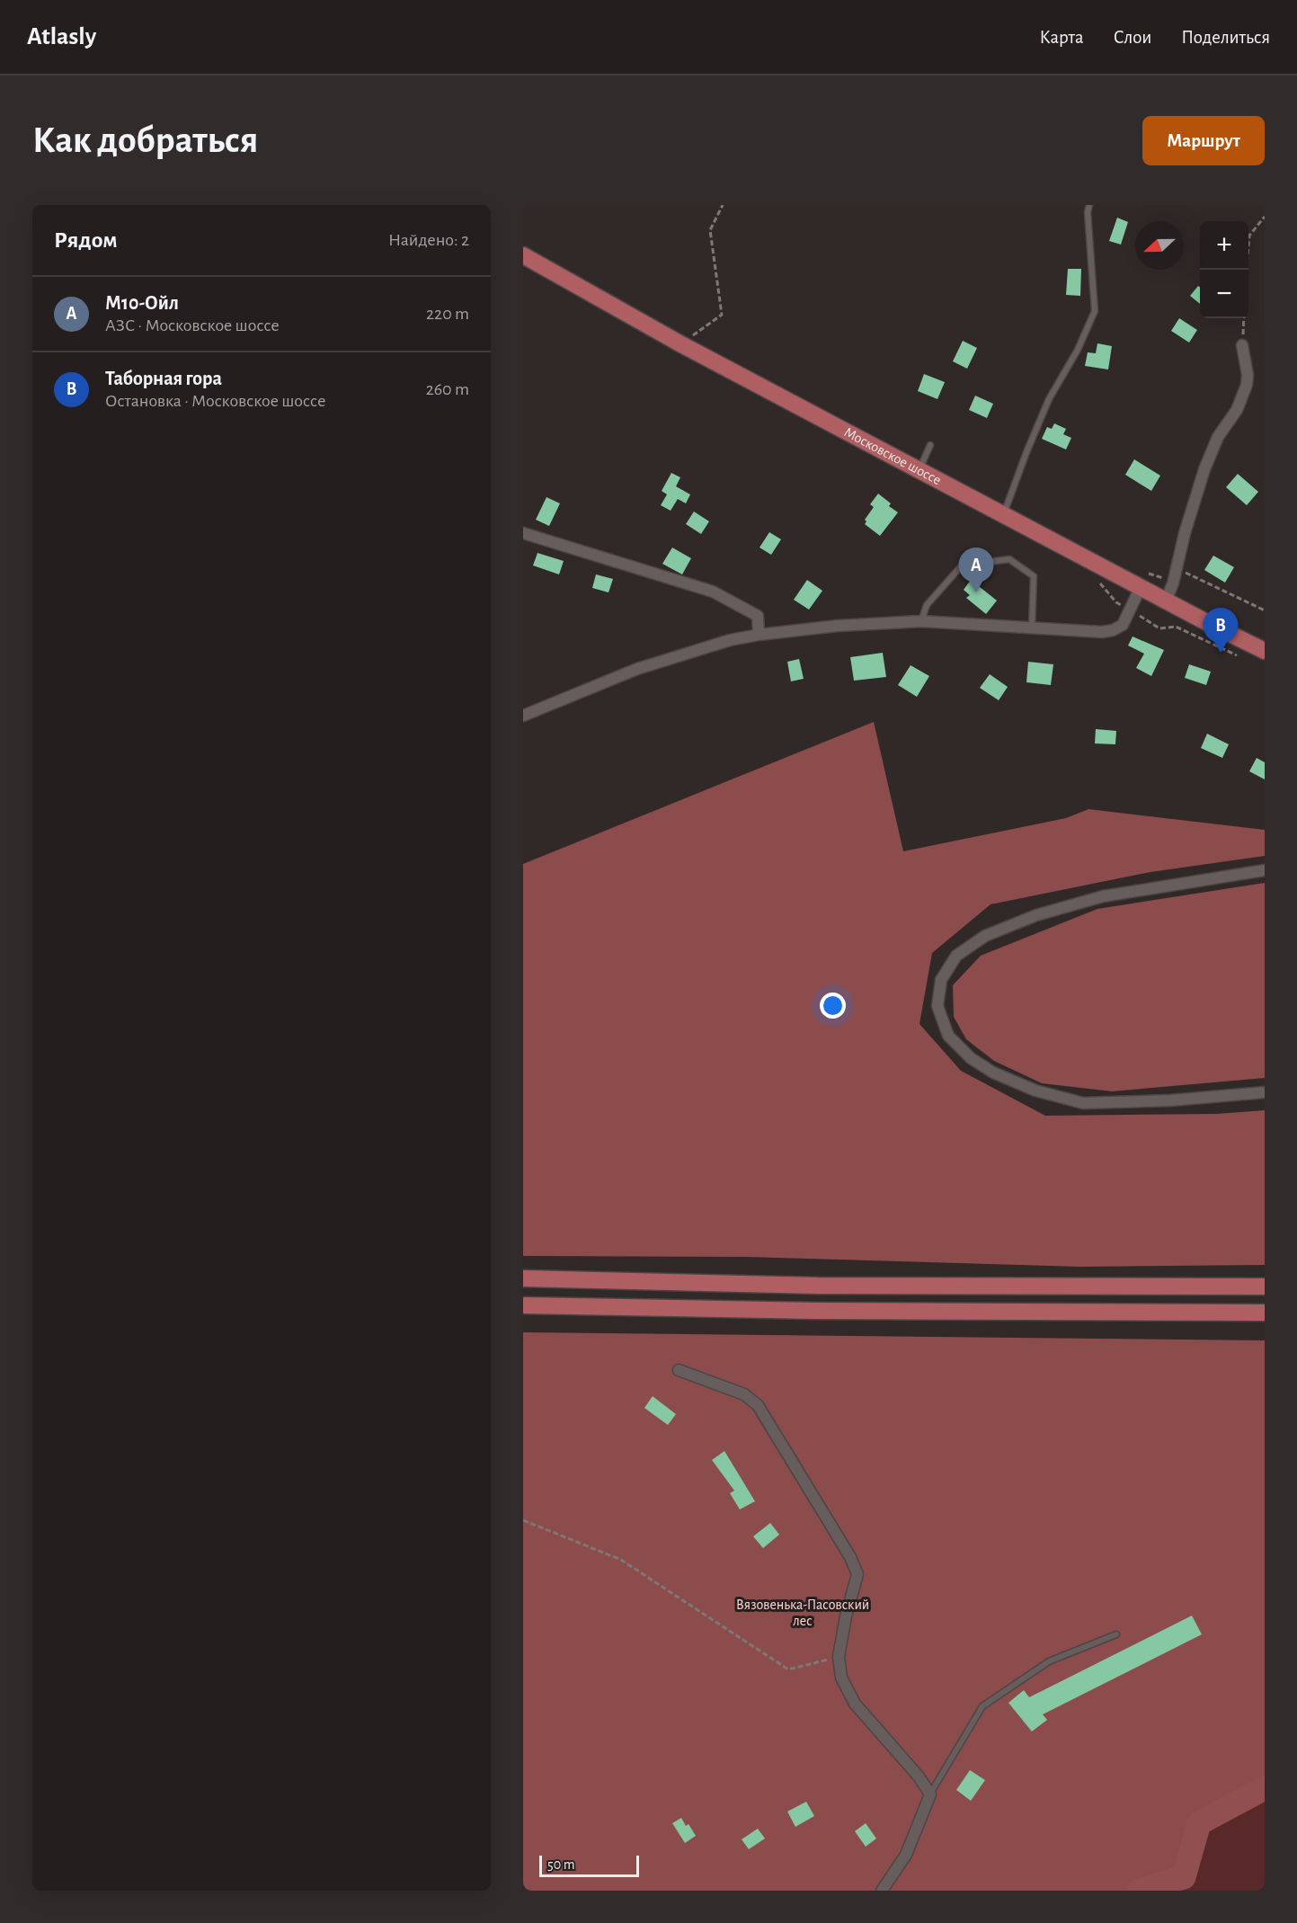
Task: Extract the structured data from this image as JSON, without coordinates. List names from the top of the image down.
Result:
{
  "streets": {
    "main road": ["Московское шоссе"]
  },
  "parks": ["Вязовенька-Пасовский лес"],
  "scale_bar": "50 m",
  "north": "left",
  "page": {
    "header": "Atlasly",
    "nav": ["Карта", "Слои", "Поделиться"],
    "buttons": "Маршрут",
    "title": "Как добраться",
    "heading": ["Рядом", "Найдено: 2"],
    "map_buttons": ["+", "−"],
    "list": [
      {
        "mark": "A",
        "name": "М10-Ойл",
        "note": "АЗС · Московское шоссе",
        "value": "220 m"
      },
      {
        "mark": "B",
        "name": "Таборная гора",
        "note": "Остановка · Московское шоссе",
        "value": "260 m"
      }
    ],
    "pins": ["A", "B"],
    "scale": "50 m"
  }
}
